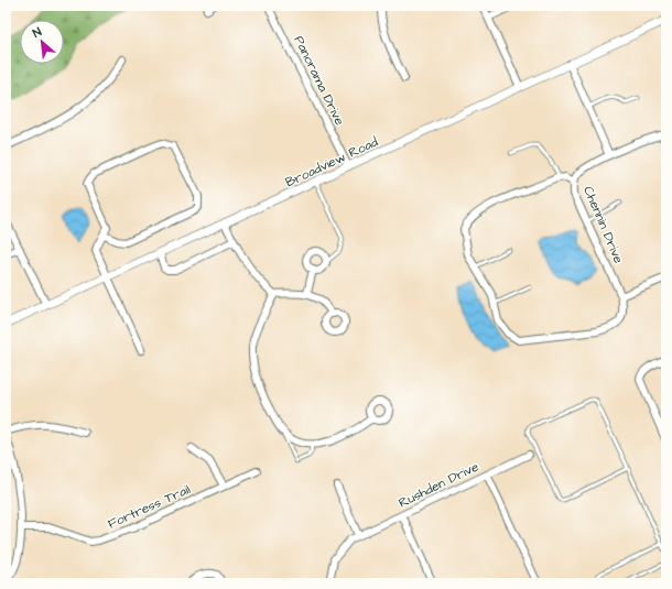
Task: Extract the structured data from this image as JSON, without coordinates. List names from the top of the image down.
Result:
{
  "streets": {
    "street": [
      "Panorama Drive",
      "Broadview Road",
      "Chennin Drive",
      "Rushden Drive",
      "Fortress Trail"
    ]
  },
  "crossings": [
    ["Panorama Drive", "Broadview Road"]
  ],
  "north": "top left"
}
